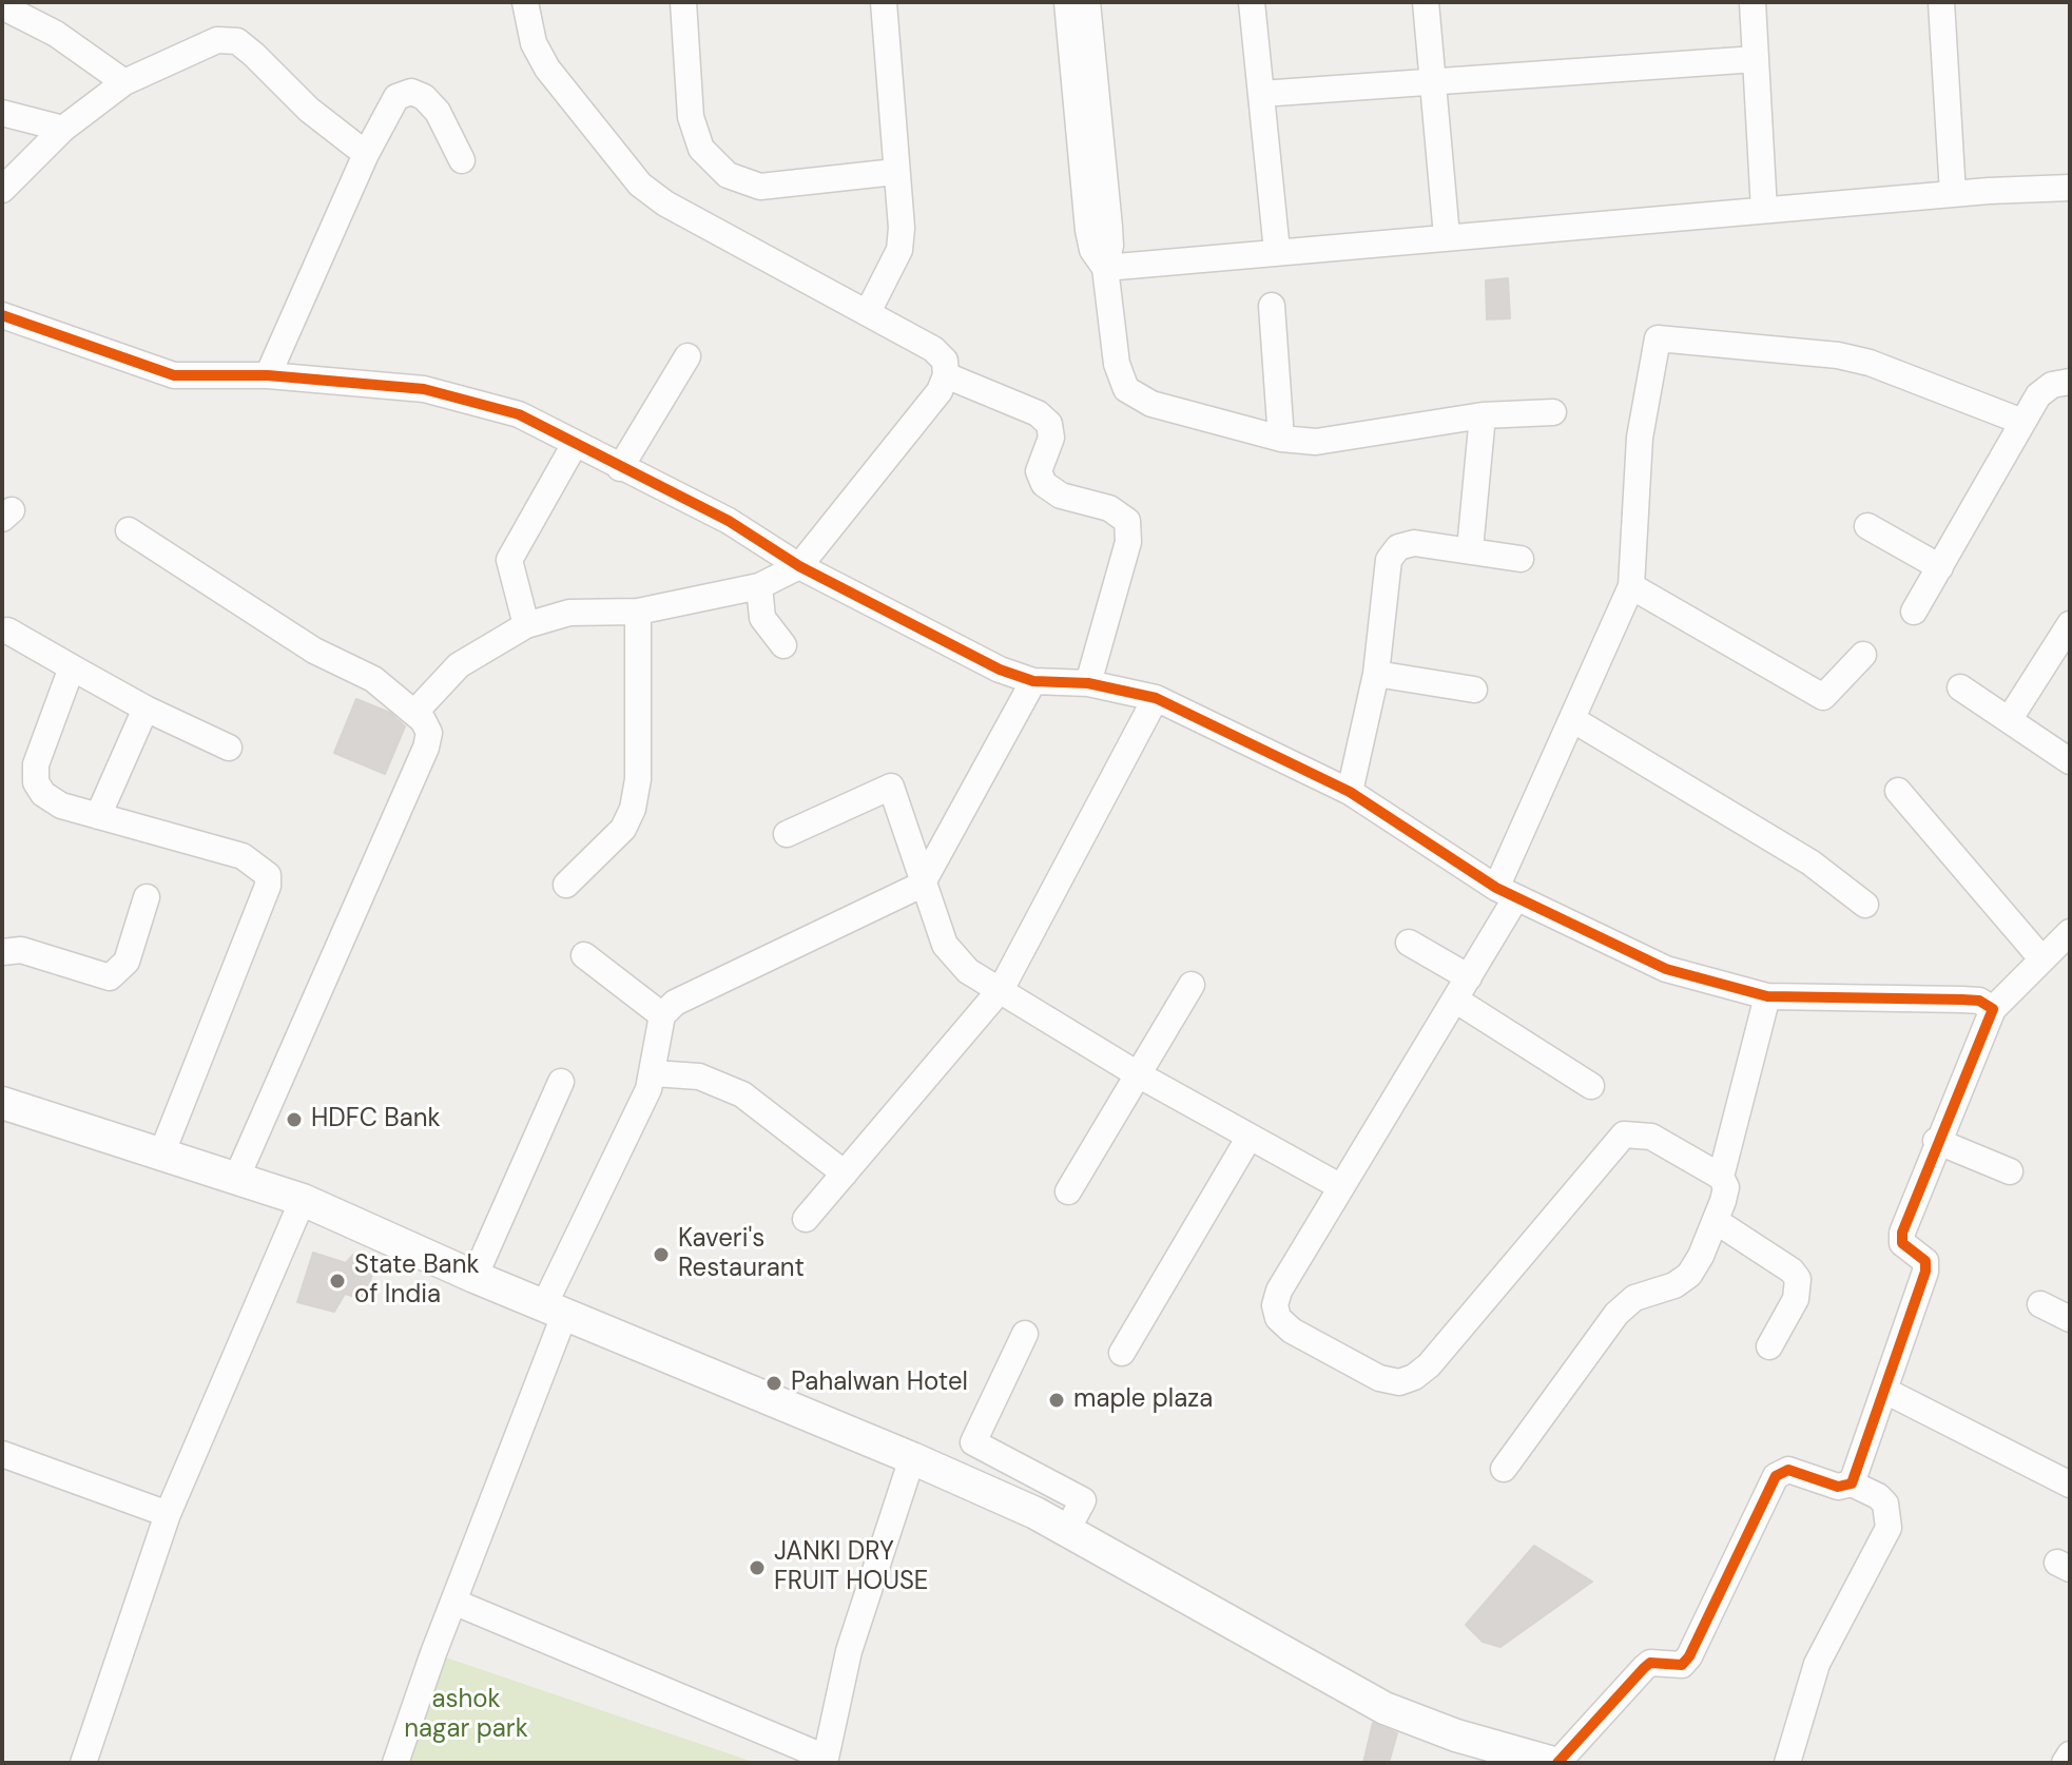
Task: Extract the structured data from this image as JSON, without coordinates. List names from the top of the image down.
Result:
{
  "parks": ["ashok nagar park"],
  "places": [
    "HDFC Bank",
    "Kaveri's Restaurant",
    "State Bank of India",
    "Pahalwan Hotel",
    "maple plaza",
    "JANKI DRY FRUIT HOUSE"
  ]
}
